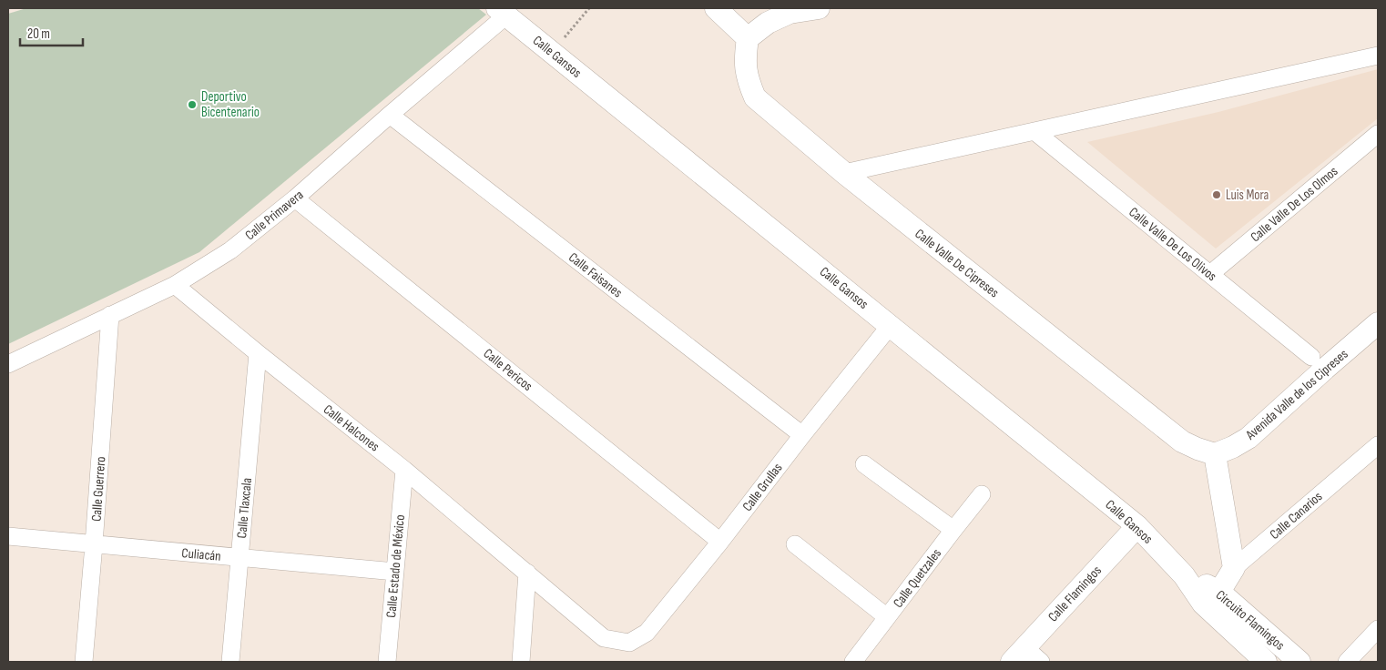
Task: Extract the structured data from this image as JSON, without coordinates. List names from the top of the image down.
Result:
{
  "streets": {
    "street": [
      "Calle Gansos",
      "Calle Valle De Los Olmos",
      "Calle Primavera",
      "Calle Valle De Los Olivos",
      "Calle Valle De Cipreses",
      "Calle Faisanes",
      "Calle Pericos",
      "Avenida Valle de los Cipreses",
      "Calle Halcones",
      "Calle Grullas",
      "Calle Guerrero",
      "Calle Tlaxcala",
      "Calle Canarios",
      "Culiacán",
      "Calle Estado de México",
      "Calle Quetzales",
      "Calle Flamingos",
      "Circuito Flamingos"
    ]
  },
  "crossings": [
    ["Calle Gansos", "Calle Primavera"],
    ["Calle Gansos", "Calle Grullas"],
    ["Calle Gansos", "Calle Flamingos"],
    ["Calle Gansos", "Circuito Flamingos"],
    ["Calle Valle De Los Olmos", "Calle Valle De Los Olivos"],
    ["Calle Primavera", "Calle Faisanes"],
    ["Calle Primavera", "Calle Pericos"],
    ["Calle Primavera", "Calle Halcones"],
    ["Calle Primavera", "Calle Guerrero"],
    ["Calle Valle De Cipreses", "Avenida Valle de los Cipreses"],
    ["Calle Faisanes", "Calle Grullas"],
    ["Calle Pericos", "Calle Grullas"],
    ["Calle Halcones", "Calle Grullas"],
    ["Calle Halcones", "Calle Tlaxcala"],
    ["Calle Halcones", "Calle Estado de México"],
    ["Calle Guerrero", "Culiacán"],
    ["Calle Tlaxcala", "Culiacán"],
    ["Calle Canarios", "Circuito Flamingos"],
    ["Culiacán", "Calle Estado de México"]
  ],
  "places": ["Deportivo Bicentenario", "Luis Mora"],
  "scale_bar": "20 m"
}
